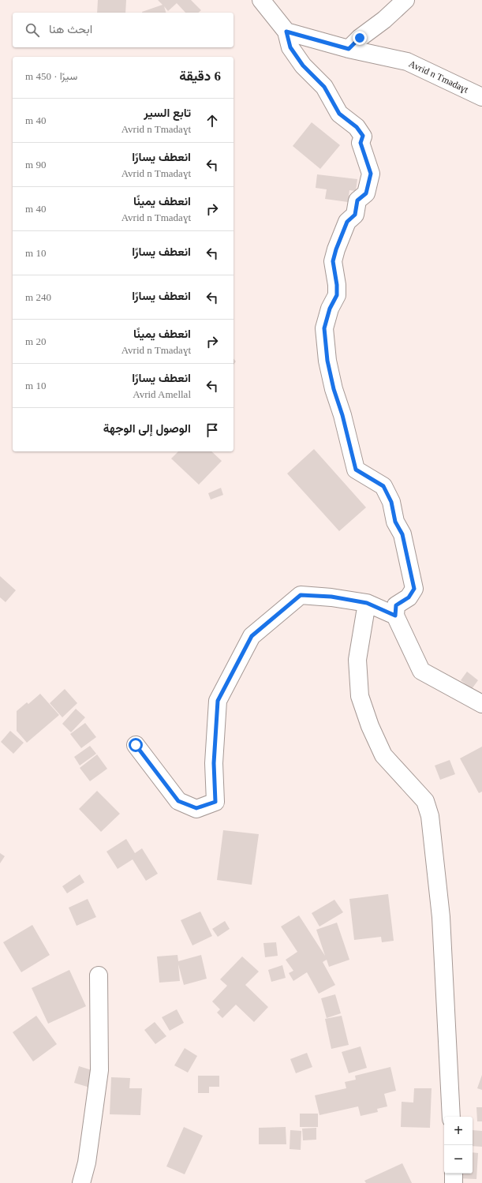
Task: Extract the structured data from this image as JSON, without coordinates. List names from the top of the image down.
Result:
{
  "streets": {
    "street": ["Avrid n Tmadaɣt"]
  },
  "page": {
    "search": "ابحث هنا",
    "heading": ["6 دقيقة", "سيرًا · 450 m"],
    "list": [
      ["تابع السير", "Avrid n Tmadaɣt", "40 m"],
      ["انعطف يسارًا", "Avrid n Tmadaɣt", "90 m"],
      ["انعطف يمينًا", "Avrid n Tmadaɣt", "40 m"],
      ["انعطف يسارًا", "10 m"],
      ["انعطف يسارًا", "240 m"],
      ["انعطف يمينًا", "Avrid n Tmadaɣt", "20 m"],
      ["انعطف يسارًا", "Avrid Amellal", "10 m"],
      "الوصول إلى الوجهة"
    ],
    "map_buttons": ["+", "−"]
  }
}
